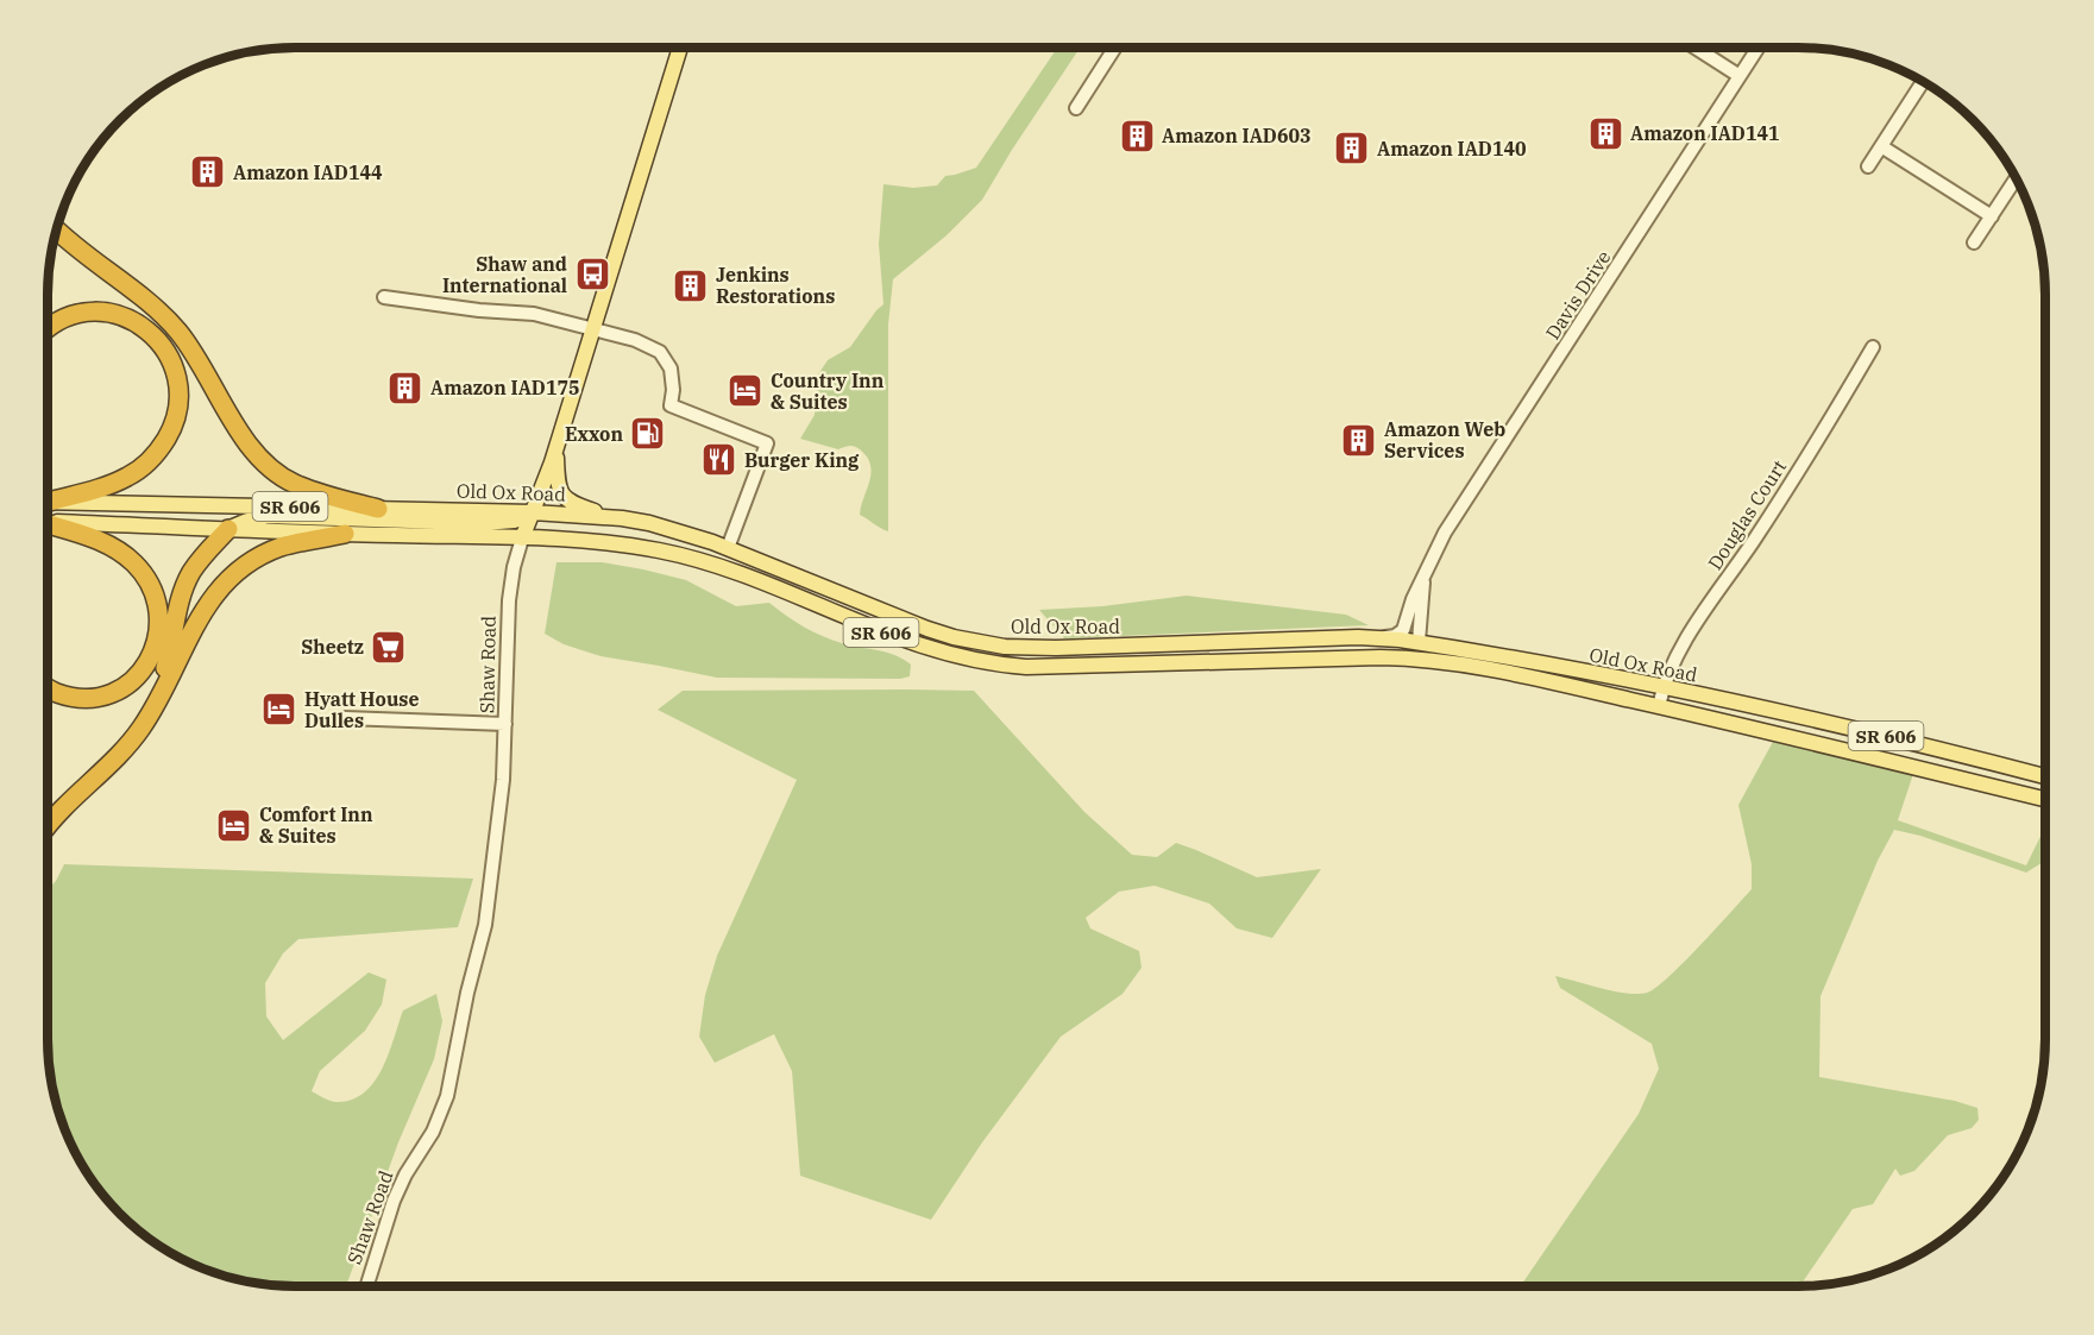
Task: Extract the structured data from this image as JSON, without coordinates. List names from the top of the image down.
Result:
{
  "streets": {
    "main road": ["Old Ox Road", "SR 606", "Shaw Road"],
    "street": ["Davis Drive", "Douglas Court"]
  },
  "crossings": [
    ["Davis Drive", "Old Ox Road"],
    ["Old Ox Road", "Douglas Court"],
    ["Old Ox Road", "Shaw Road"]
  ],
  "places": {
    "building": [
      "Amazon IAD141",
      "Amazon IAD603",
      "Amazon IAD140",
      "Amazon IAD144",
      "Jenkins Restorations",
      "Amazon IAD175",
      "Amazon Web Services"
    ],
    "bus stop": ["Shaw and International"],
    "hotel": ["Country Inn & Suites", "Hyatt House Dulles", "Comfort Inn & Suites"],
    "fuel station": ["Exxon"],
    "restaurant": ["Burger King"],
    "supermarket": ["Sheetz"]
  }
}
